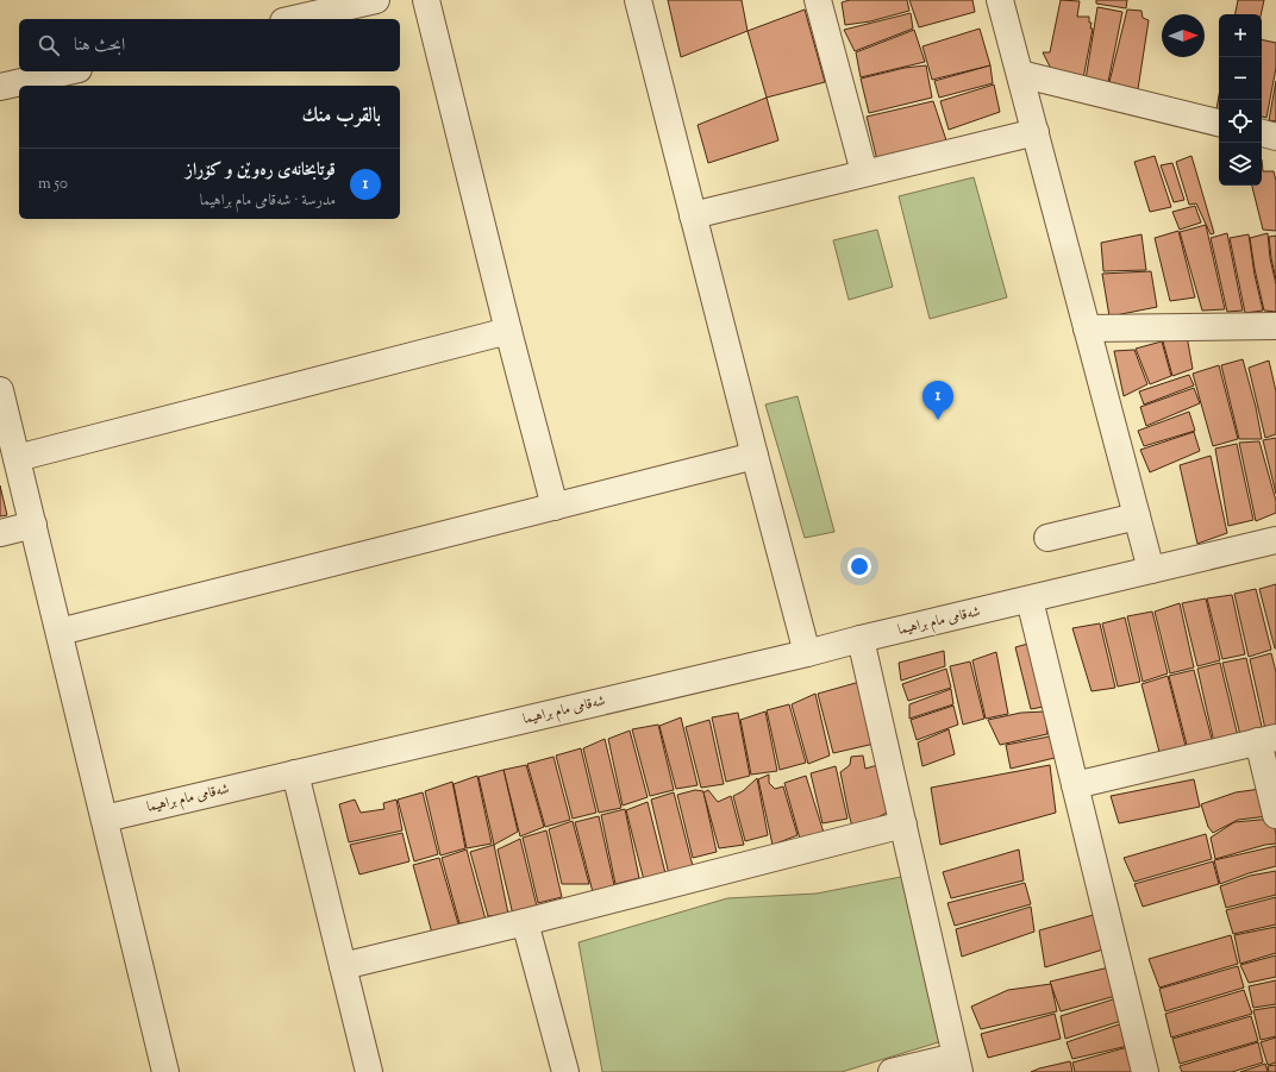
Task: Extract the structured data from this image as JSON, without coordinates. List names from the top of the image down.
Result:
{
  "streets": {
    "street": ["شەقامی مام براهیما"]
  },
  "north": "right",
  "page": {
    "map_buttons": ["+", "−"],
    "search": "ابحث هنا",
    "heading": "بالقرب منك",
    "list": [
      {
        "mark": "1",
        "name": "قوتابخانەی رەوێن و کۆراز",
        "note": "مدرسة · شەقامی مام براهیما",
        "value": "50 m"
      }
    ],
    "pins": "1"
  }
}
